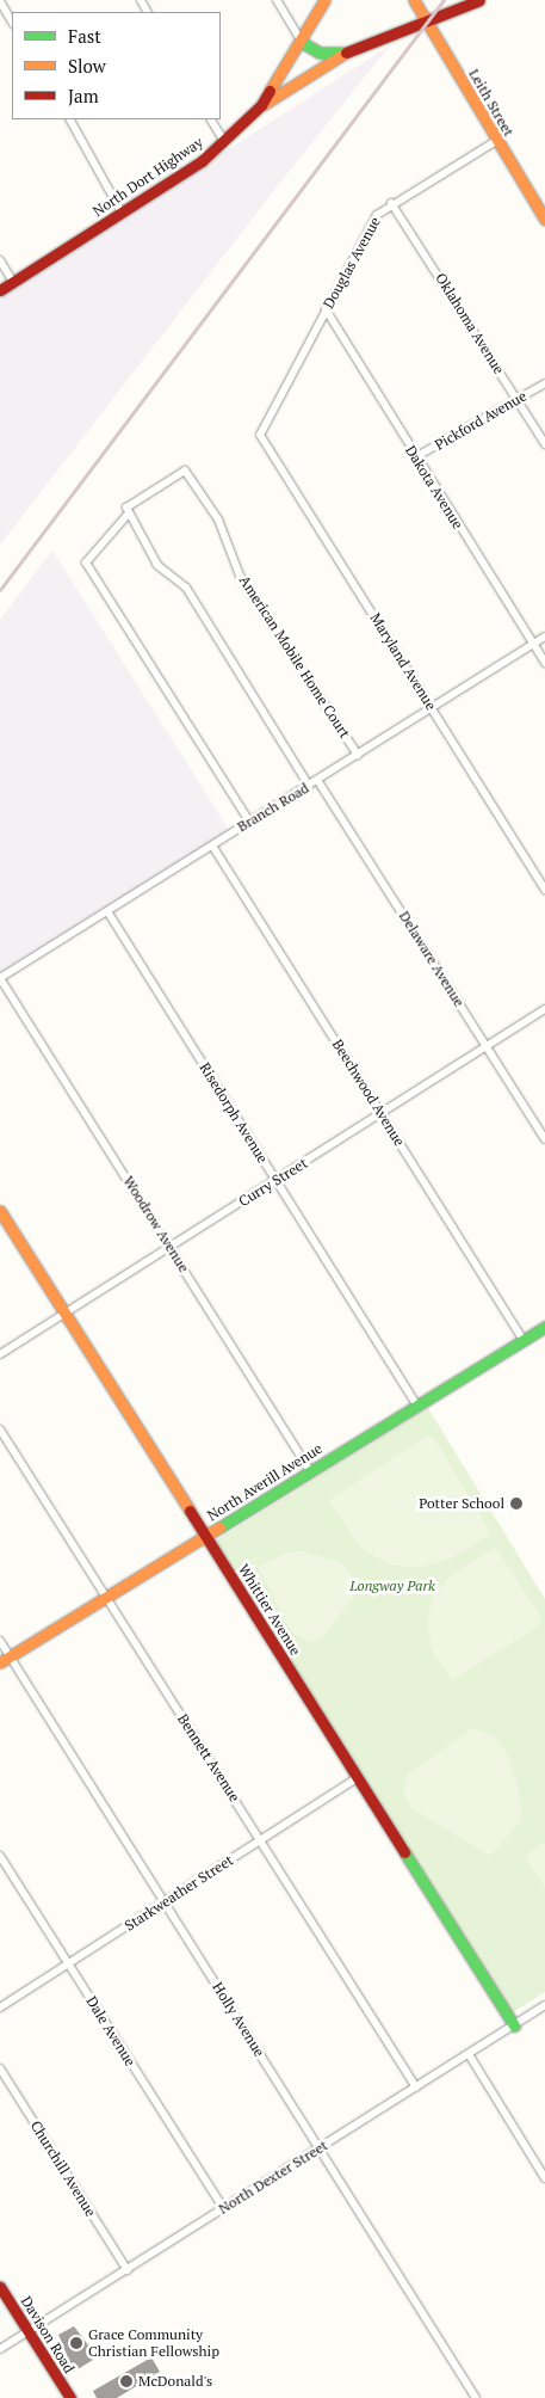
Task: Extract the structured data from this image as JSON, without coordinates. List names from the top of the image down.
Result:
{
  "streets": {
    "street": [
      "Leith Street",
      "North Dort Highway",
      "Douglas Avenue",
      "Oklahoma Avenue",
      "Pickford Avenue",
      "Dakota Avenue",
      "American Mobile Home Court",
      "Maryland Avenue",
      "Branch Road",
      "Delaware Avenue",
      "Beechwood Avenue",
      "Risedorph Avenue",
      "Curry Street",
      "Woodrow Avenue",
      "North Averill Avenue",
      "Whittier Avenue",
      "Bennett Avenue",
      "Starkweather Street",
      "Holly Avenue",
      "Dale Avenue",
      "Churchill Avenue",
      "North Dexter Street",
      "Davison Road"
    ]
  },
  "crossings": [
    ["Leith Street", "Douglas Avenue"],
    ["Douglas Avenue", "Oklahoma Avenue"],
    ["Douglas Avenue", "Dakota Avenue"],
    ["Douglas Avenue", "Maryland Avenue"],
    ["Oklahoma Avenue", "Pickford Avenue"],
    ["Pickford Avenue", "Dakota Avenue"],
    ["Dakota Avenue", "Branch Road"],
    ["American Mobile Home Court", "Branch Road"],
    ["Maryland Avenue", "Branch Road"],
    ["Branch Road", "Delaware Avenue"],
    ["Branch Road", "Beechwood Avenue"],
    ["Branch Road", "Risedorph Avenue"],
    ["Branch Road", "Woodrow Avenue"],
    ["Delaware Avenue", "Curry Street"],
    ["Beechwood Avenue", "Curry Street"],
    ["Beechwood Avenue", "North Averill Avenue"],
    ["Risedorph Avenue", "Curry Street"],
    ["Risedorph Avenue", "North Averill Avenue"],
    ["Curry Street", "Woodrow Avenue"],
    ["Curry Street", "Whittier Avenue"],
    ["Woodrow Avenue", "North Averill Avenue"],
    ["North Averill Avenue", "Whittier Avenue"],
    ["North Averill Avenue", "Bennett Avenue"],
    ["North Averill Avenue", "Holly Avenue"],
    ["Whittier Avenue", "Starkweather Street"],
    ["Whittier Avenue", "North Dexter Street"],
    ["Bennett Avenue", "Starkweather Street"],
    ["Bennett Avenue", "North Dexter Street"],
    ["Starkweather Street", "Holly Avenue"],
    ["Starkweather Street", "Dale Avenue"],
    ["Holly Avenue", "North Dexter Street"],
    ["Dale Avenue", "North Dexter Street"],
    ["Churchill Avenue", "North Dexter Street"],
    ["North Dexter Street", "Davison Road"]
  ],
  "parks": ["Longway Park"],
  "places": ["Potter School", "Grace Community Christian Fellowship", "McDonald's"],
  "legend": ["Fast", "Slow", "Jam"]
}
